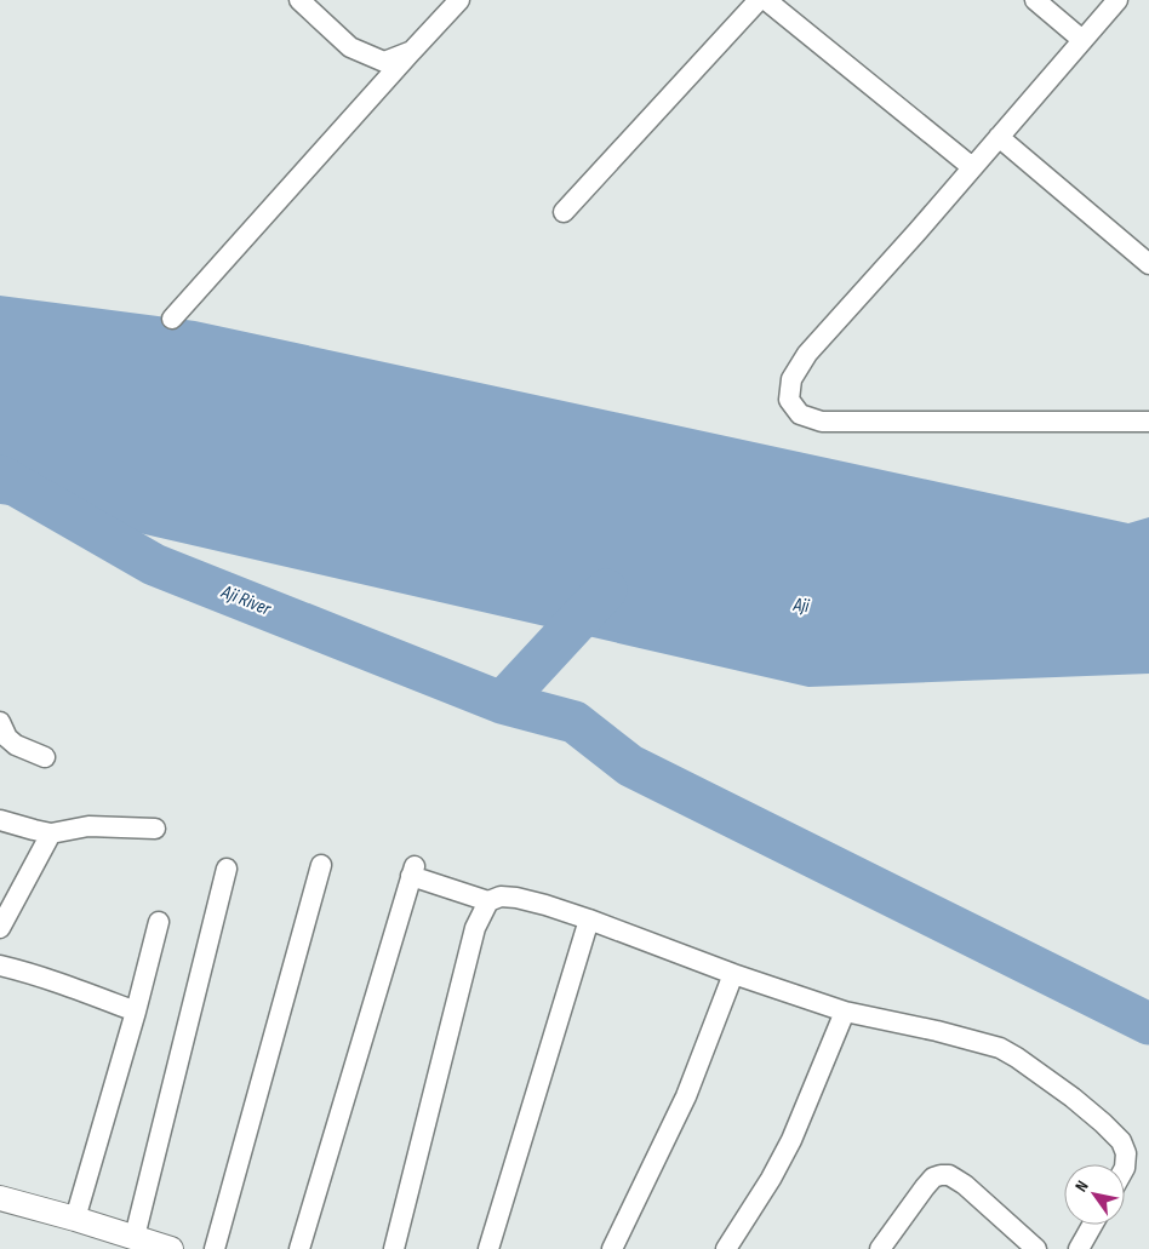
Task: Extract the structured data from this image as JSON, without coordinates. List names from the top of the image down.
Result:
{
  "water": ["Aji River", "Aji"],
  "north": "top left"
}
